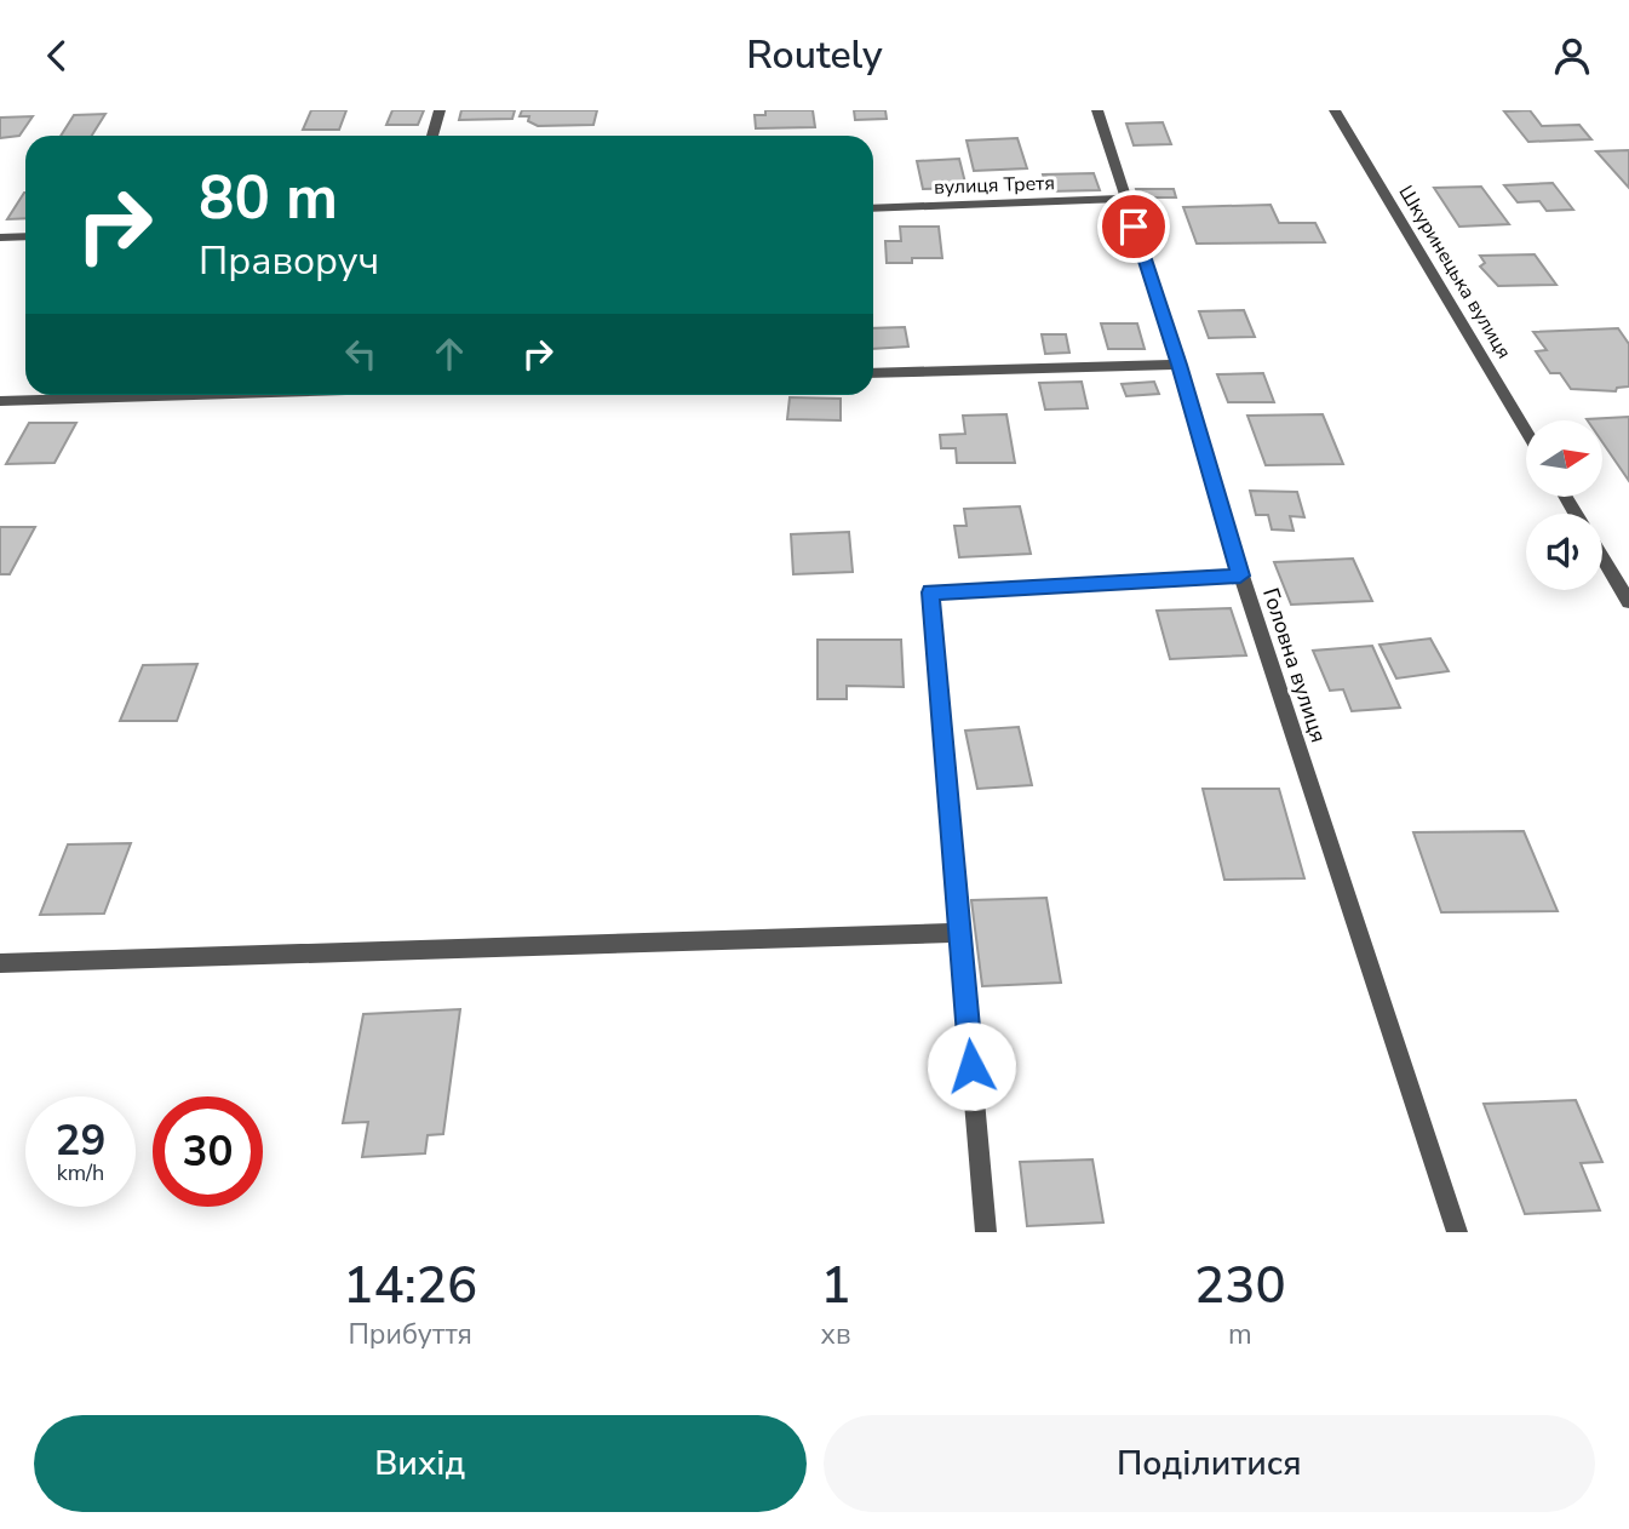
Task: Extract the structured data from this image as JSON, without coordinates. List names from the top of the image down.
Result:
{
  "streets": {
    "street": ["вулиця Третя", "Шкуринецька вулиця", "Головна вулиця"]
  },
  "crossings": [
    ["вулиця Третя", "Головна вулиця"]
  ],
  "north": "right",
  "page": {
    "header": "Routely",
    "turn": ["80 m", "Праворуч"],
    "speed": "29 km/h",
    "limit": "30",
    "eta": [
      "14:26",
      "Прибуття",
      "1",
      "хв",
      "230",
      "m"
    ],
    "buttons": ["Вихід", "Поділитися"]
  }
}
